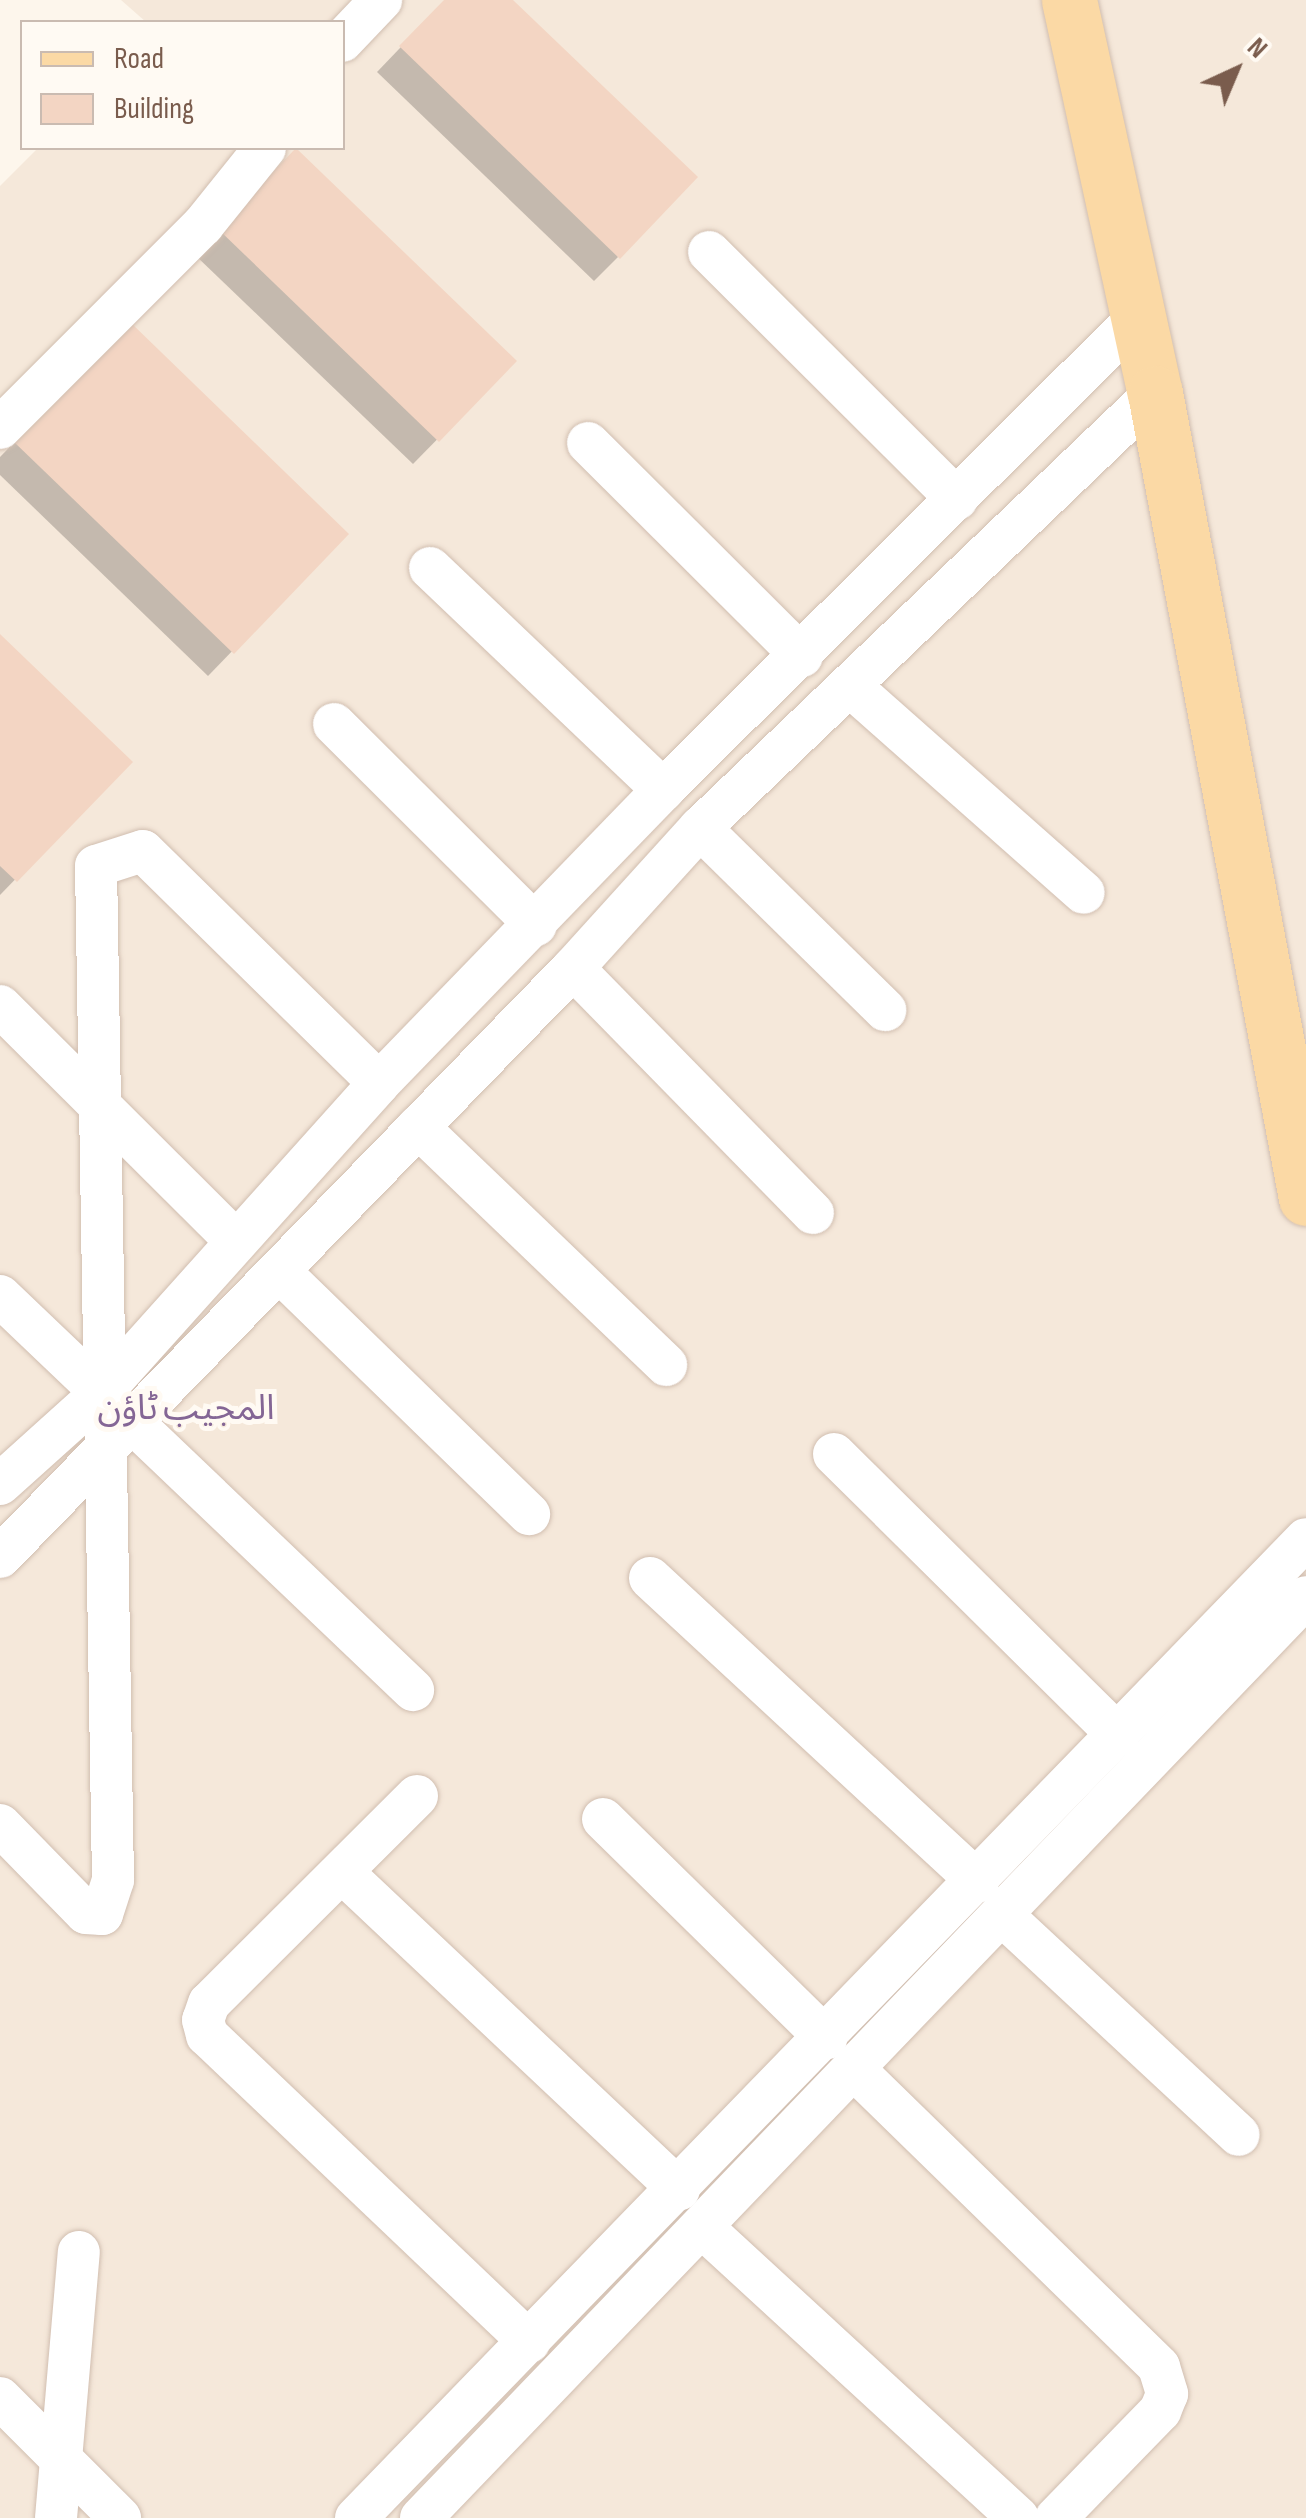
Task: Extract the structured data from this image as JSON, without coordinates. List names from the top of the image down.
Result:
{
  "districts": ["المجیب ٹاؤن"],
  "legend": ["Road", "Building"],
  "north": "top right"
}
